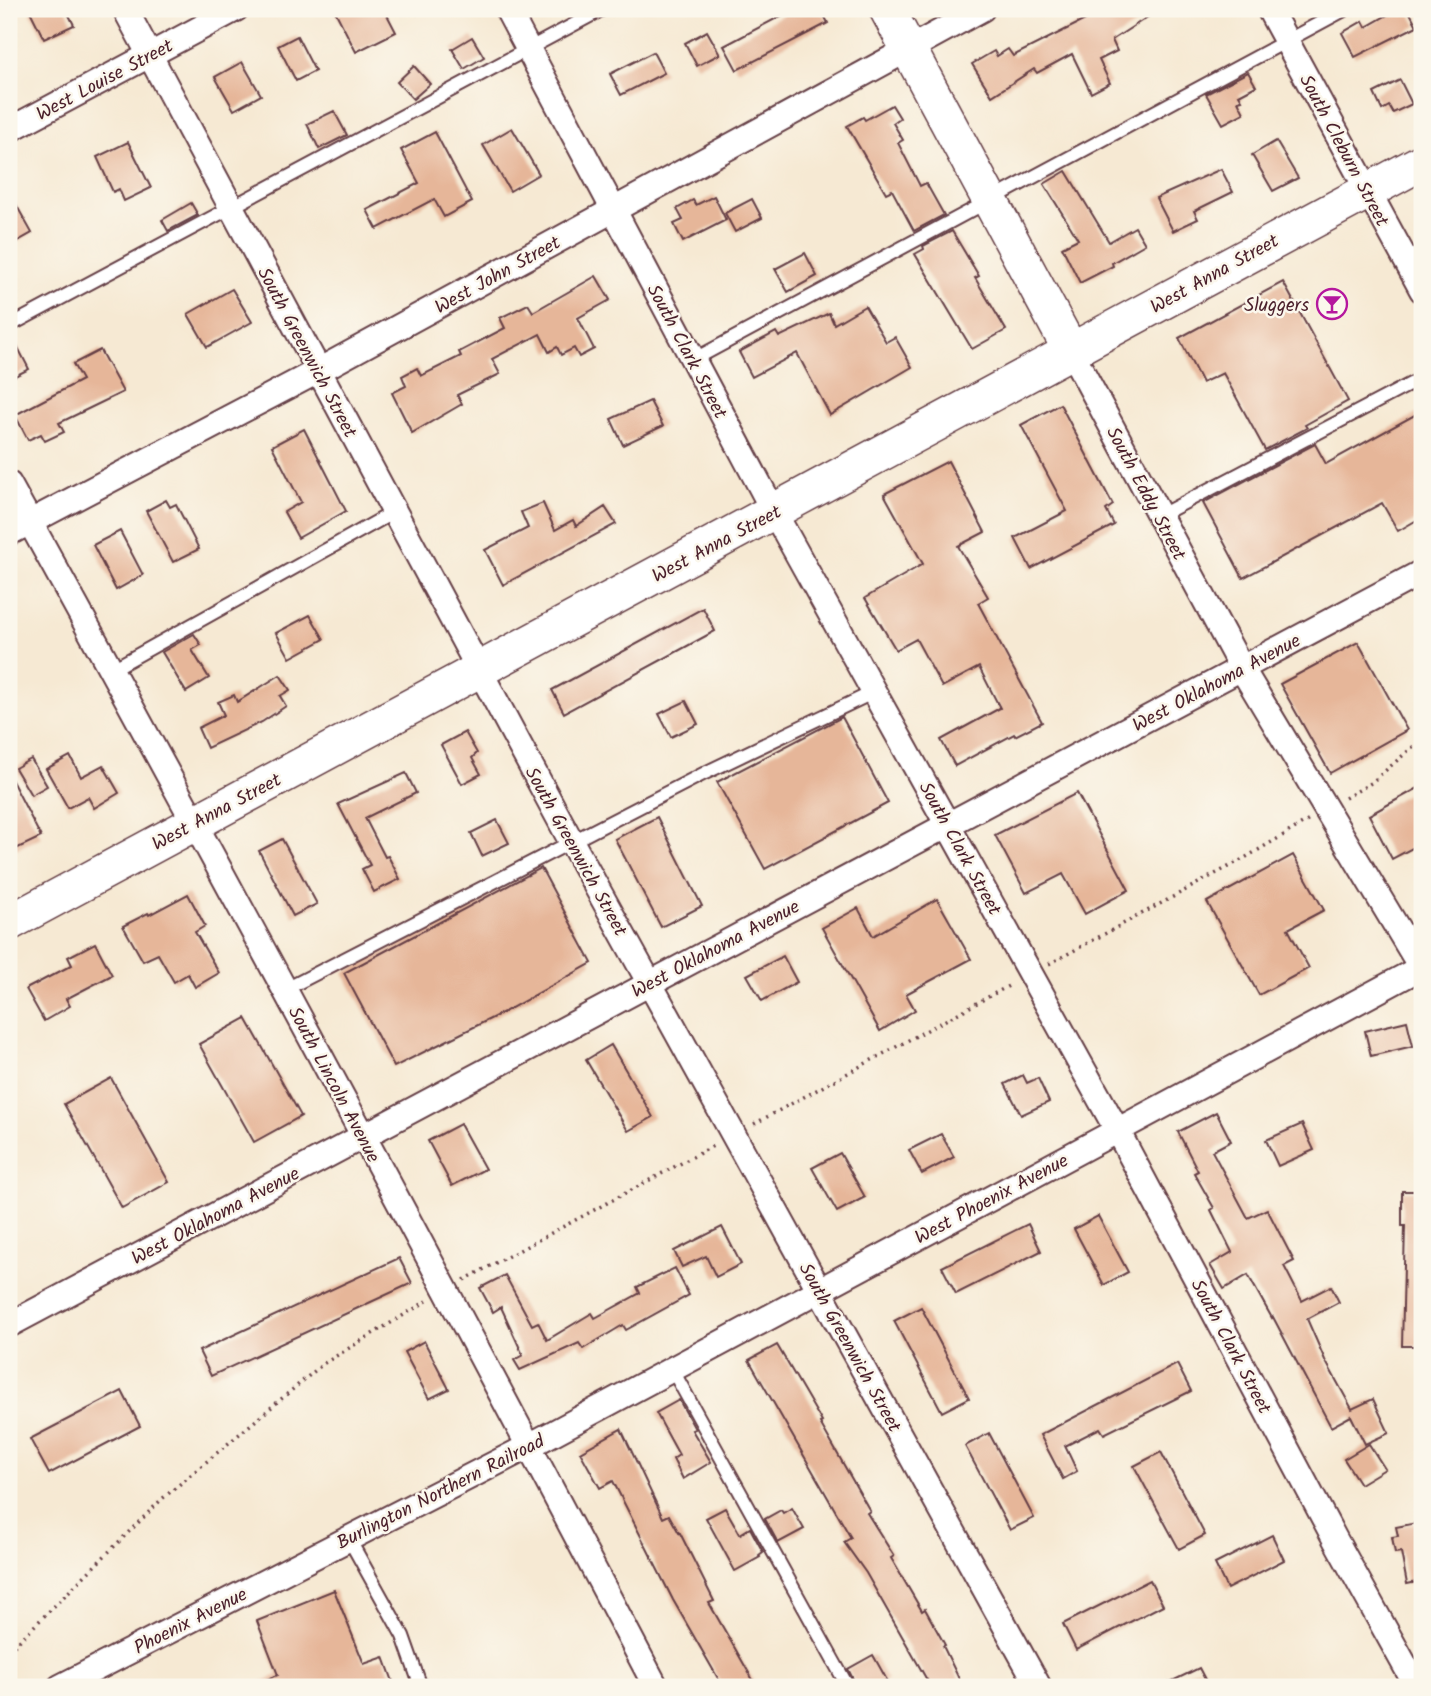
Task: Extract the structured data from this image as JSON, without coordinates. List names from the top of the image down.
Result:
{
  "streets": {
    "main road": ["West Anna Street", "South Eddy Street"],
    "street": [
      "West Louise Street",
      "South Cleburn Street",
      "West John Street",
      "South Clark Street",
      "South Greenwich Street",
      "West Oklahoma Avenue",
      "South Lincoln Avenue",
      "West Phoenix Avenue",
      "Burlington Northern Railroad",
      "Phoenix Avenue"
    ]
  },
  "crossings": [
    ["West Louise Street", "South Greenwich Street"],
    ["South Cleburn Street", "West Anna Street"],
    ["West Anna Street", "South Clark Street"],
    ["West Anna Street", "South Greenwich Street"],
    ["West Anna Street", "South Eddy Street"],
    ["West Anna Street", "South Lincoln Avenue"],
    ["West John Street", "South Clark Street"],
    ["West John Street", "South Greenwich Street"],
    ["West John Street", "South Eddy Street"],
    ["West John Street", "South Lincoln Avenue"],
    ["South Clark Street", "West Oklahoma Avenue"],
    ["South Clark Street", "West Phoenix Avenue"],
    ["South Greenwich Street", "West Oklahoma Avenue"],
    ["South Greenwich Street", "West Phoenix Avenue"],
    ["South Eddy Street", "West Oklahoma Avenue"],
    ["South Eddy Street", "West Phoenix Avenue"],
    ["West Oklahoma Avenue", "South Lincoln Avenue"],
    ["South Lincoln Avenue", "Burlington Northern Railroad"],
    ["West Phoenix Avenue", "Burlington Northern Railroad"],
    ["Burlington Northern Railroad", "Phoenix Avenue"]
  ],
  "places": {
    "bar": ["Sluggers"]
  }
}
